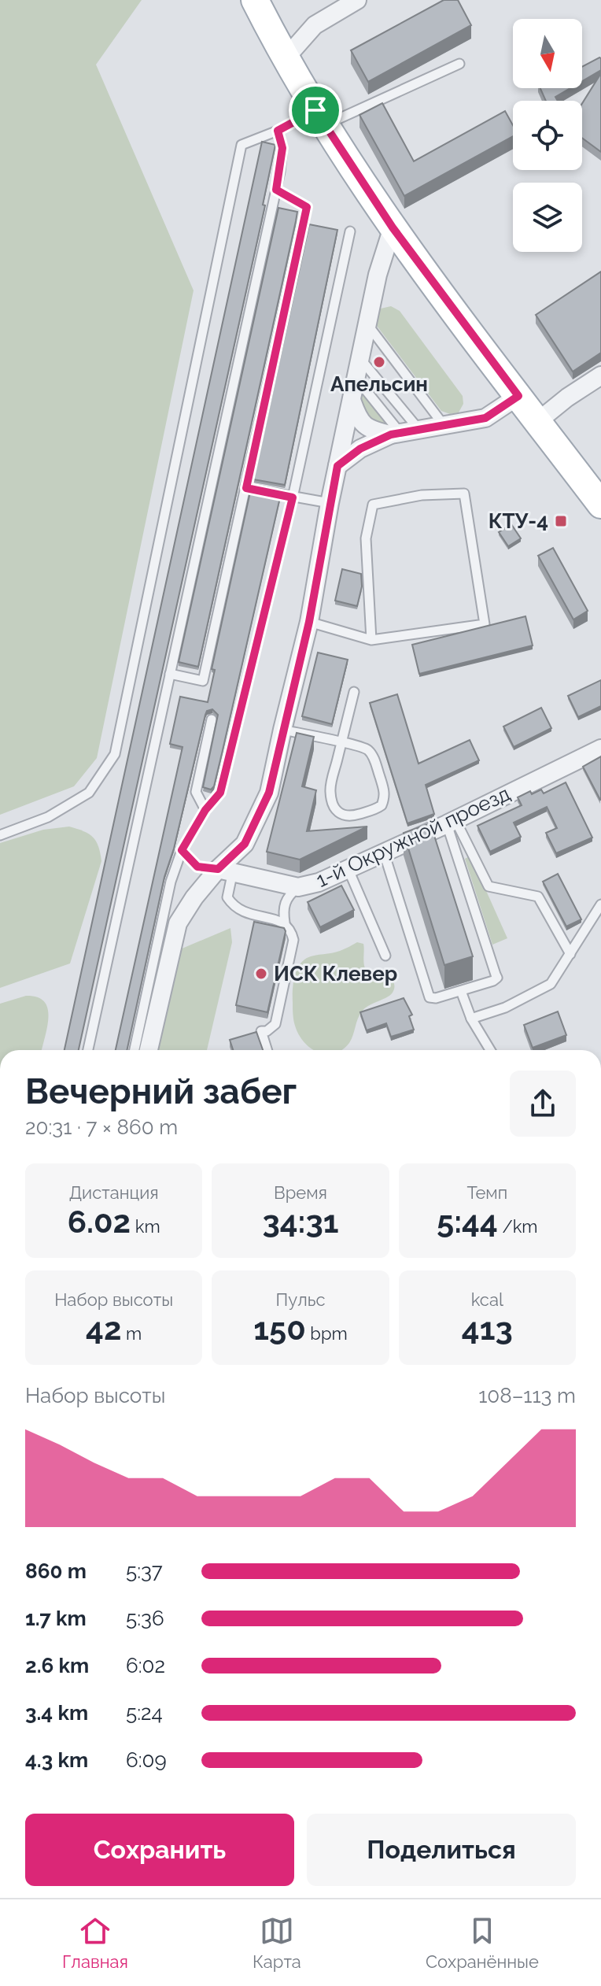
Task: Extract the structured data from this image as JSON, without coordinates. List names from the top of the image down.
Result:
{
  "streets": {
    "street": ["1-й Окружной проезд"]
  },
  "places": {
    "other": ["Апельсин", "ИСК Клевер"],
    "transit": ["КТУ-4"]
  },
  "north": "bottom",
  "page": {
    "heading": ["Вечерний забег", "20:31 · 7 × 860 m"],
    "stats": [
      ["Дистанция", "6.02 km"],
      ["Время", "34:31"],
      ["Темп", "5:44 /km"],
      ["Набор высоты", "42 m"],
      ["Пульс", "150 bpm"],
      ["kcal", "413"]
    ],
    "chart": ["Набор высоты", "108–113 m"],
    "list": [
      {
        "name": "860 m",
        "note": "5:37"
      },
      {
        "name": "1.7 km",
        "note": "5:36"
      },
      {
        "name": "2.6 km",
        "note": "6:02"
      },
      {
        "name": "3.4 km",
        "note": "5:24"
      },
      {
        "name": "4.3 km",
        "note": "6:09"
      }
    ],
    "buttons": ["Сохранить", "Поделиться"],
    "tabs": ["Главная", "Карта", "Сохранённые"]
  }
}
